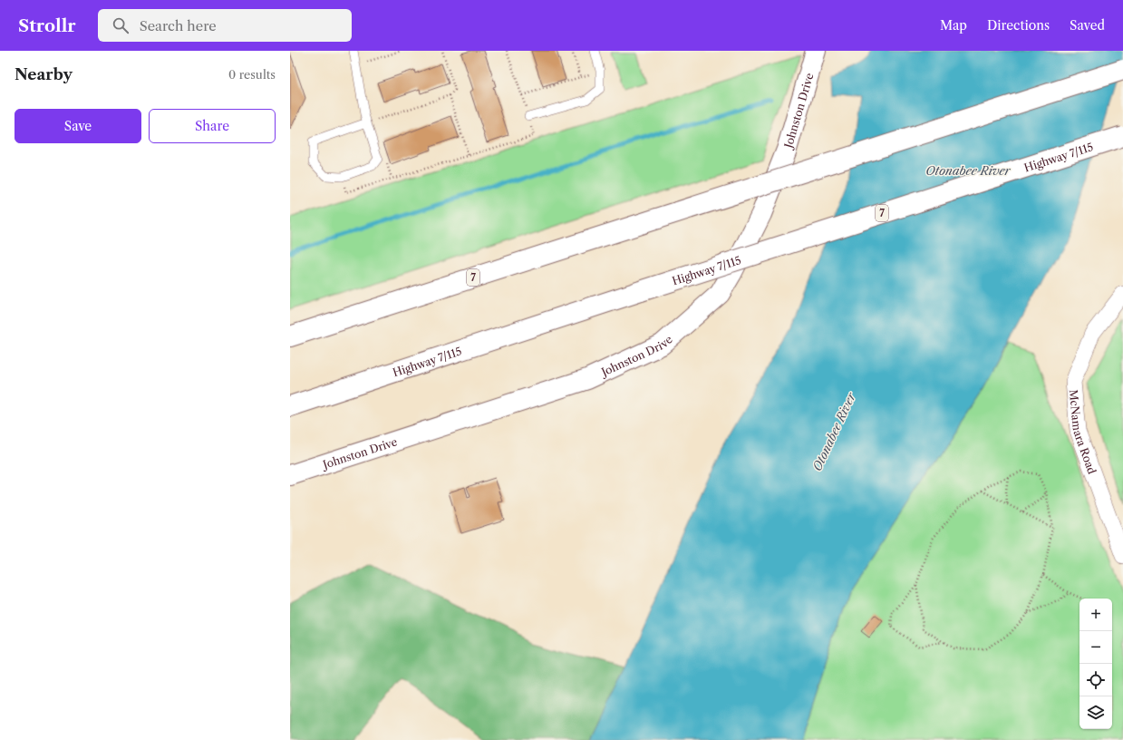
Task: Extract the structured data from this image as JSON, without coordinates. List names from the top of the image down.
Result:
{
  "streets": {
    "main road": ["Johnston Drive", "Highway 7/115", "7"],
    "street": ["McNamara Road"]
  },
  "water": ["Otonabee River"],
  "page": {
    "header": "Strollr",
    "search": "Search here",
    "nav": ["Map", "Directions", "Saved"],
    "heading": ["Nearby", "0 results"],
    "buttons": ["Save", "Share"],
    "map_buttons": ["+", "−"]
  }
}
